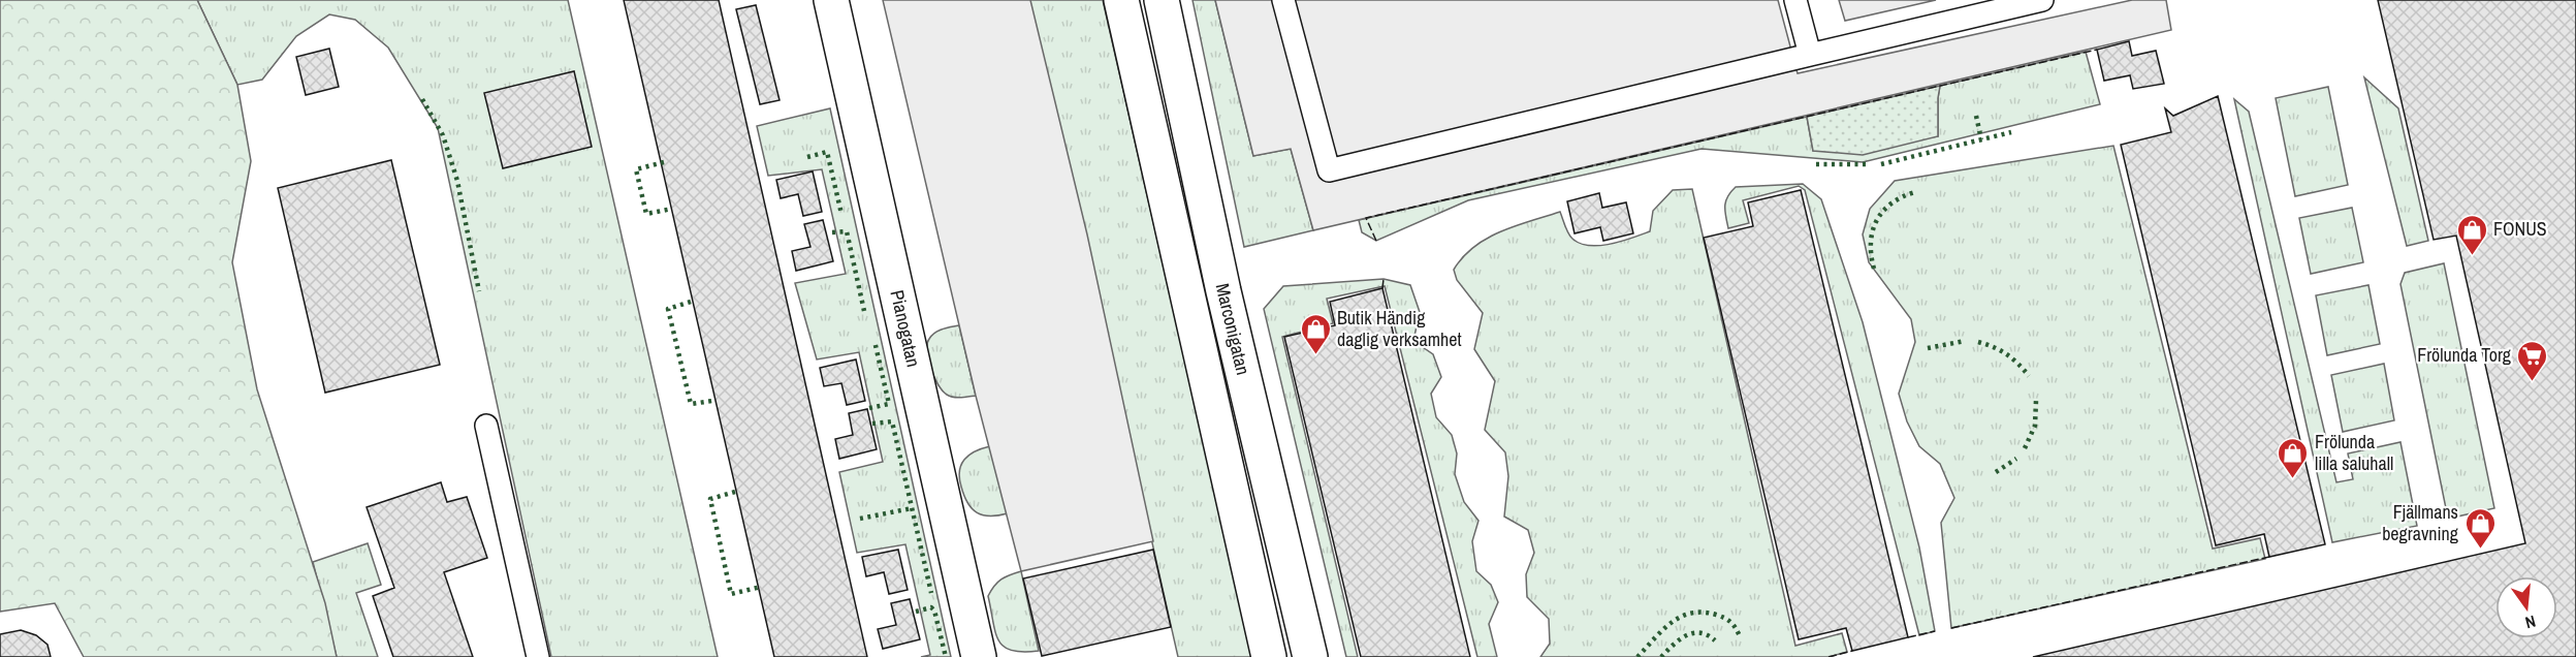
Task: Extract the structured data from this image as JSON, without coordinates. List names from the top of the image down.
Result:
{
  "streets": {
    "street": ["Pianogatan", "Marconigatan"]
  },
  "places": {
    "shop": [
      "FONUS",
      "Butik Händig daglig verksamhet",
      "Frölunda lilla saluhall",
      "Fjällmans begravning"
    ],
    "supermarket": ["Frölunda Torg"]
  },
  "north": "bottom"
}
